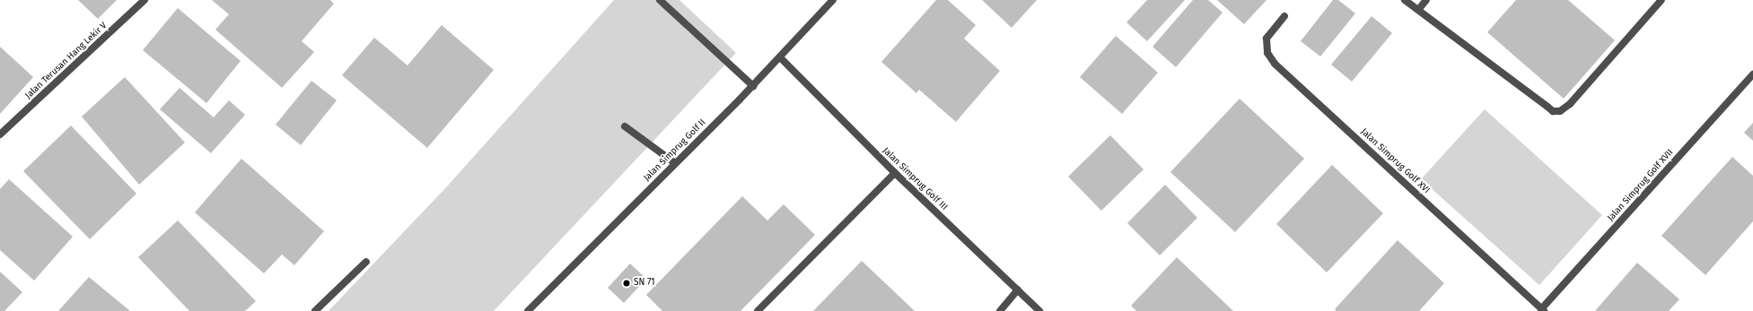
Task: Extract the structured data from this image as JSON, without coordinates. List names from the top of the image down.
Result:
{
  "streets": {
    "street": [
      "Jalan Terusan Hang Lekir V",
      "Jalan Simprug Golf II",
      "Jalan Simprug Golf XVI",
      "Jalan Simprug Golf III",
      "Jalan Simprug Golf XVII"
    ]
  },
  "crossings": [
    ["Jalan Simprug Golf II", "Jalan Simprug Golf III"],
    ["Jalan Simprug Golf XVI", "Jalan Simprug Golf XVII"]
  ],
  "places": ["SN 71"]
}
